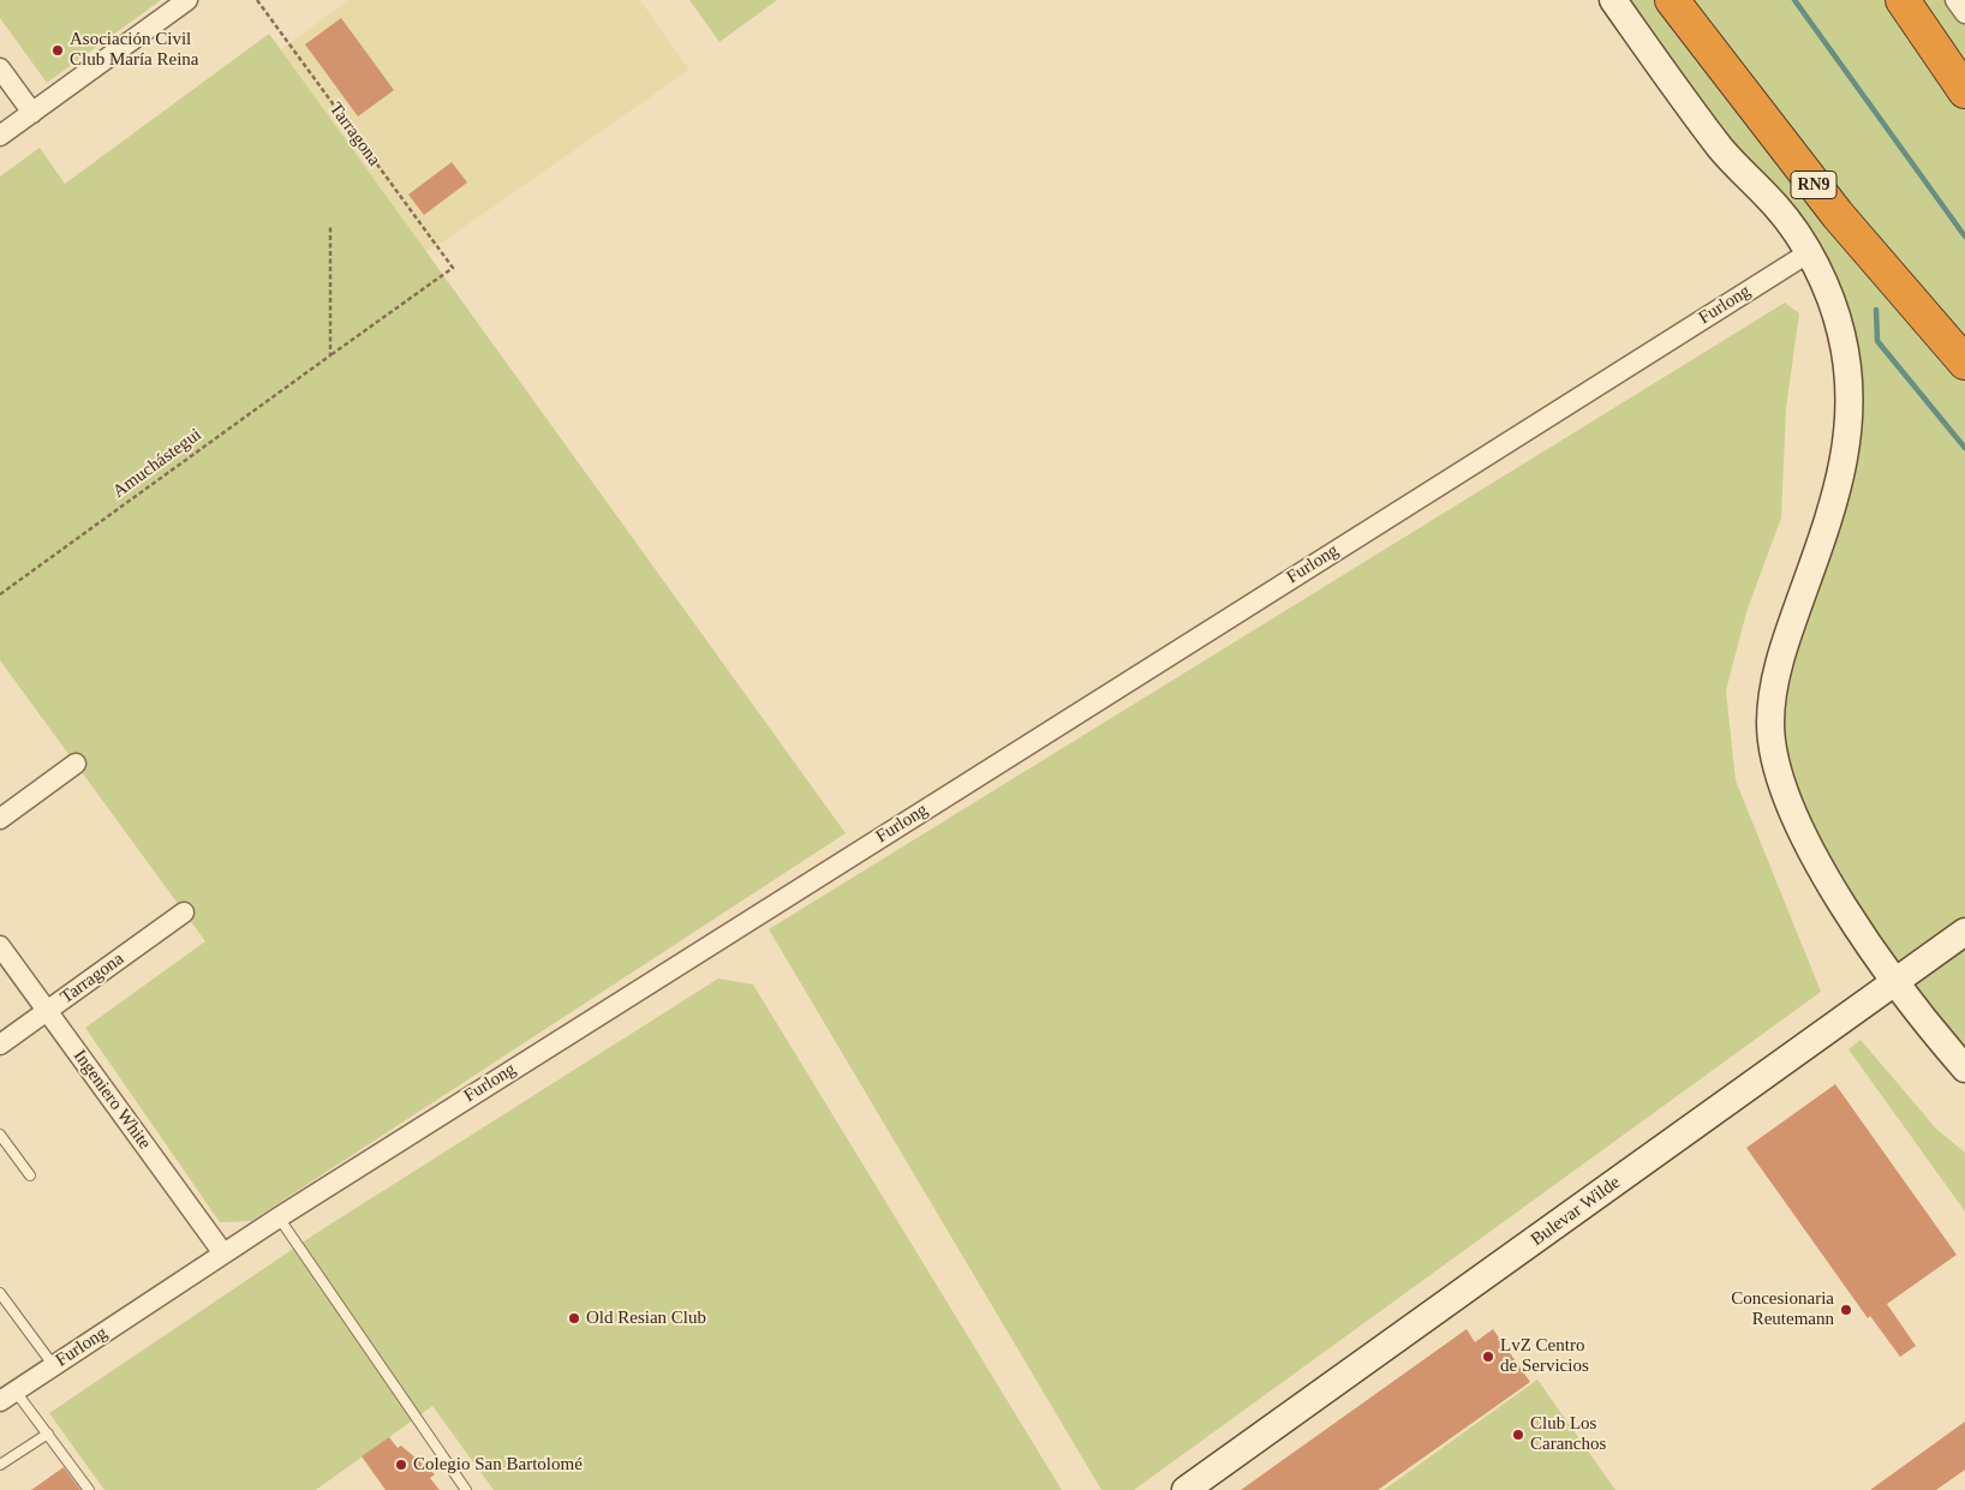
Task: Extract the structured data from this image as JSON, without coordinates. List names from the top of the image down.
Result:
{
  "streets": {
    "highway": ["RN9"],
    "street": [
      "Tarragona",
      "Furlong",
      "Ingeniero White",
      "Bulevar Wilde"
    ],
    "path": ["Amuchástegui"]
  },
  "crossings": [
    ["Tarragona", "Amuchástegui"],
    ["Tarragona", "Ingeniero White"],
    ["Furlong", "Ingeniero White"]
  ],
  "places": [
    "Asociación Civil Club María Reina",
    "Concesionaria Reutemann",
    "Old Resian Club",
    "LvZ Centro de Servicios",
    "Club Los Caranchos",
    "Colegio San Bartolomé"
  ]
}
